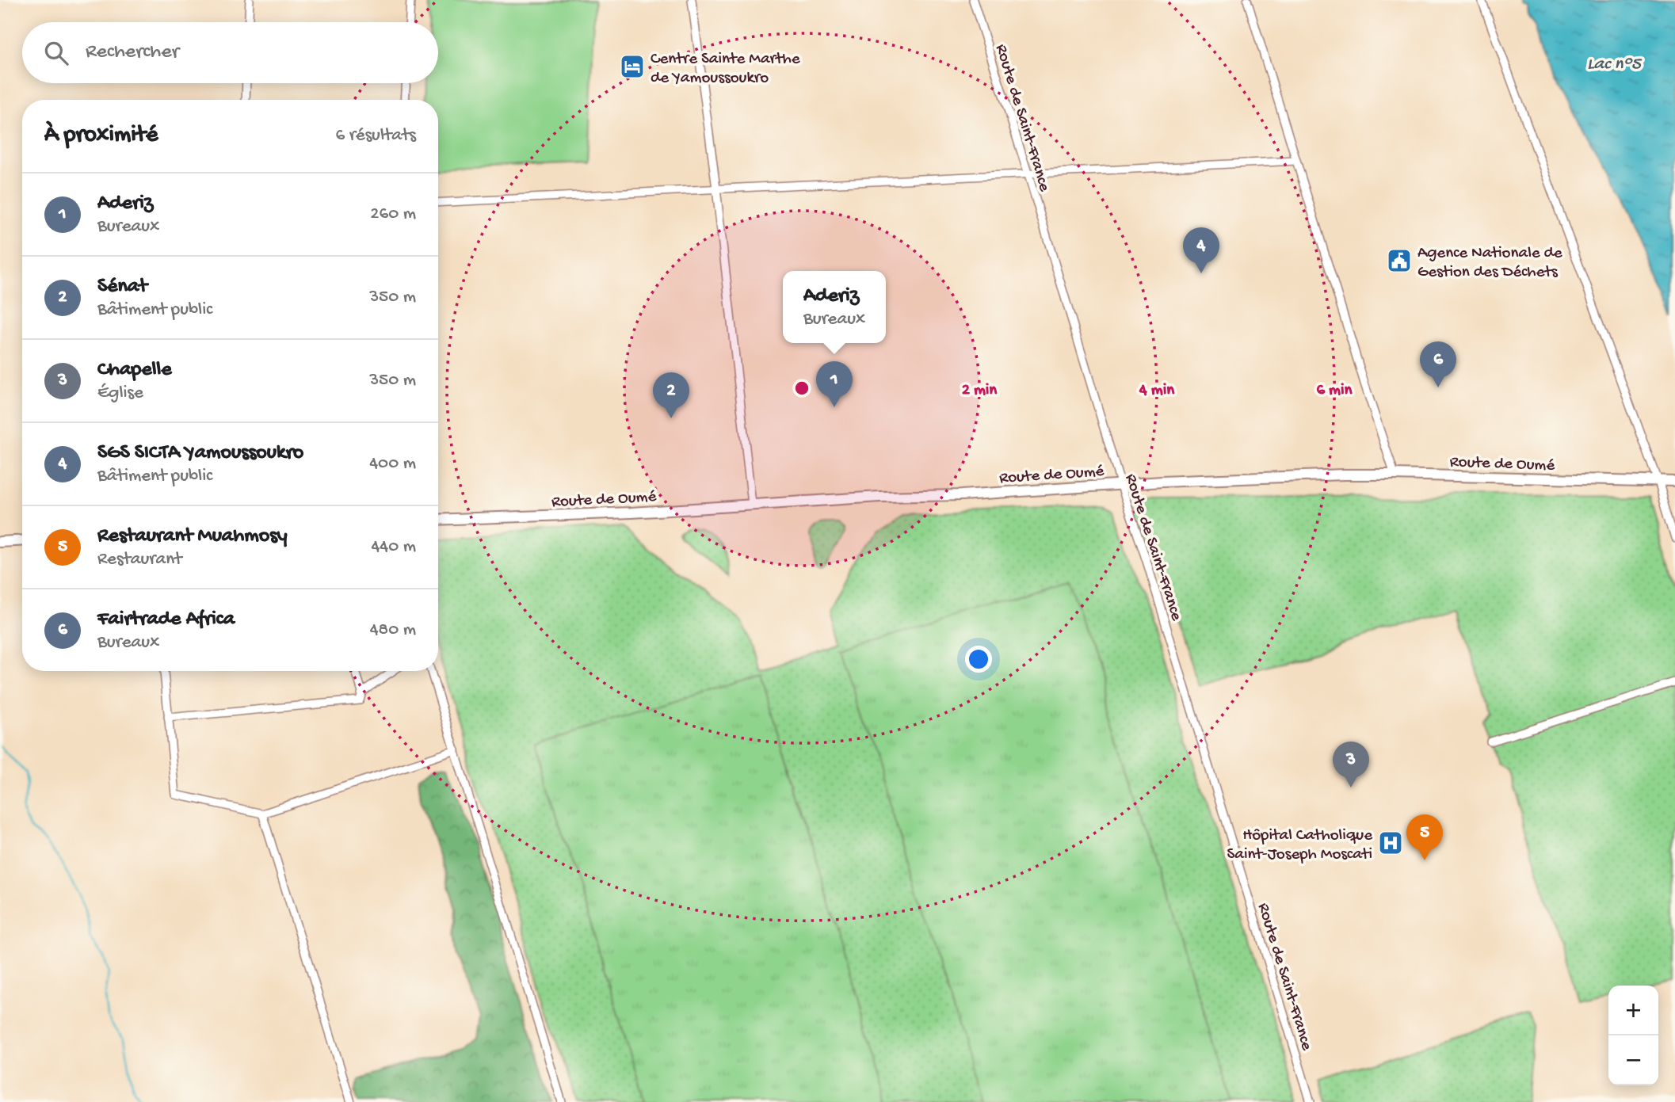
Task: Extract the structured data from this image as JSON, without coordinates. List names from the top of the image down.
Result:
{
  "streets": {
    "main road": ["Route de Oumé"],
    "street": ["Route de Saint-France"]
  },
  "crossings": [
    ["Route de Saint-France", "Route de Oumé"]
  ],
  "water": ["Lac n°5"],
  "places": {
    "hotel": ["Centre Sainte Marthe de Yamoussoukro"],
    "public building": ["Agence Nationale de Gestion des Déchets"],
    "hospital": ["Hôpital Catholique Saint-Joseph Moscati"]
  },
  "page": {
    "search": "Rechercher",
    "heading": ["À proximité", "6 résultats"],
    "list": [
      {
        "mark": "1",
        "name": "Aderiz",
        "note": "Bureaux",
        "value": "260 m"
      },
      {
        "mark": "2",
        "name": "Sénat",
        "note": "Bâtiment public",
        "value": "350 m"
      },
      {
        "mark": "3",
        "name": "Chapelle",
        "note": "Église",
        "value": "350 m"
      },
      {
        "mark": "4",
        "name": "SGS SICTA Yamoussoukro",
        "note": "Bâtiment public",
        "value": "400 m"
      },
      {
        "mark": "5",
        "name": "Restaurant Muahmosy",
        "note": "Restaurant",
        "value": "440 m"
      },
      {
        "mark": "6",
        "name": "Fairtrade Africa",
        "note": "Bureaux",
        "value": "480 m"
      }
    ],
    "pins": [
      "4",
      "6",
      "1",
      "2",
      "3",
      "5"
    ],
    "popup": ["Aderiz", "Bureaux"],
    "map_buttons": ["+", "−"]
  },
  "rings": ["2 min", "4 min", "6 min"]
}
